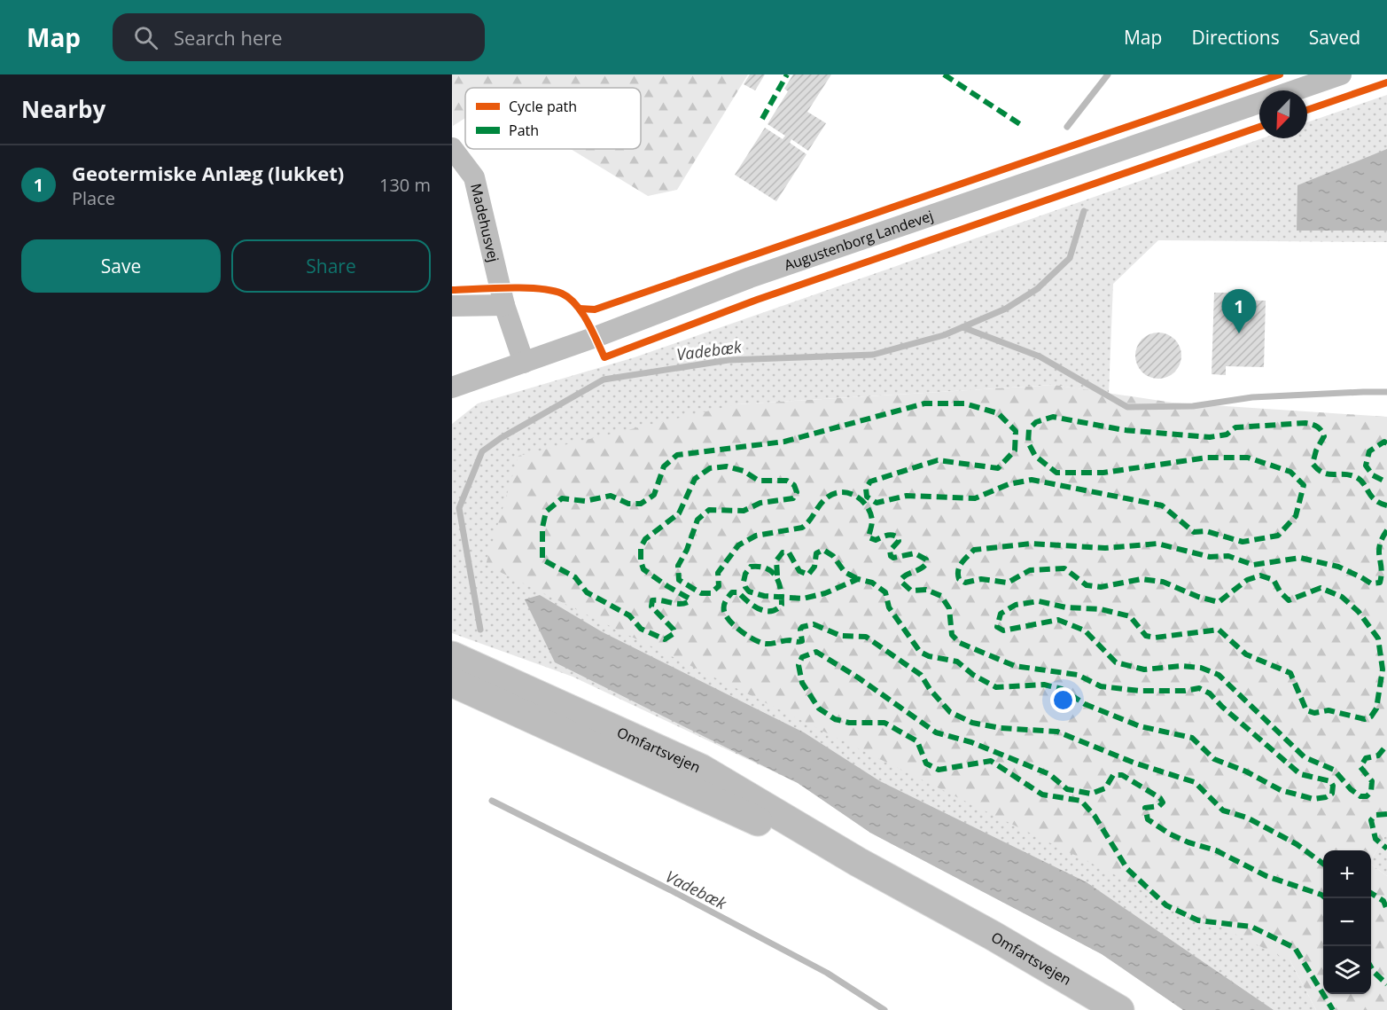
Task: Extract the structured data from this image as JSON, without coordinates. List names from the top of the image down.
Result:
{
  "streets": {
    "highway": ["Omfartsvejen"],
    "street": ["Madehusvej", "Augustenborg Landevej"]
  },
  "crossings": [
    ["Madehusvej", "Augustenborg Landevej"]
  ],
  "water": ["Vadebæk"],
  "legend": ["Cycle path", "Path"],
  "north": "bottom left",
  "page": {
    "header": "Map",
    "search": "Search here",
    "nav": ["Map", "Directions", "Saved"],
    "heading": "Nearby",
    "list": [
      {
        "mark": "1",
        "name": "Geotermiske Anlæg (lukket)",
        "note": "Place",
        "value": "130 m"
      }
    ],
    "buttons": ["Save", "Share"],
    "pins": "1",
    "map_buttons": ["+", "−"]
  }
}
